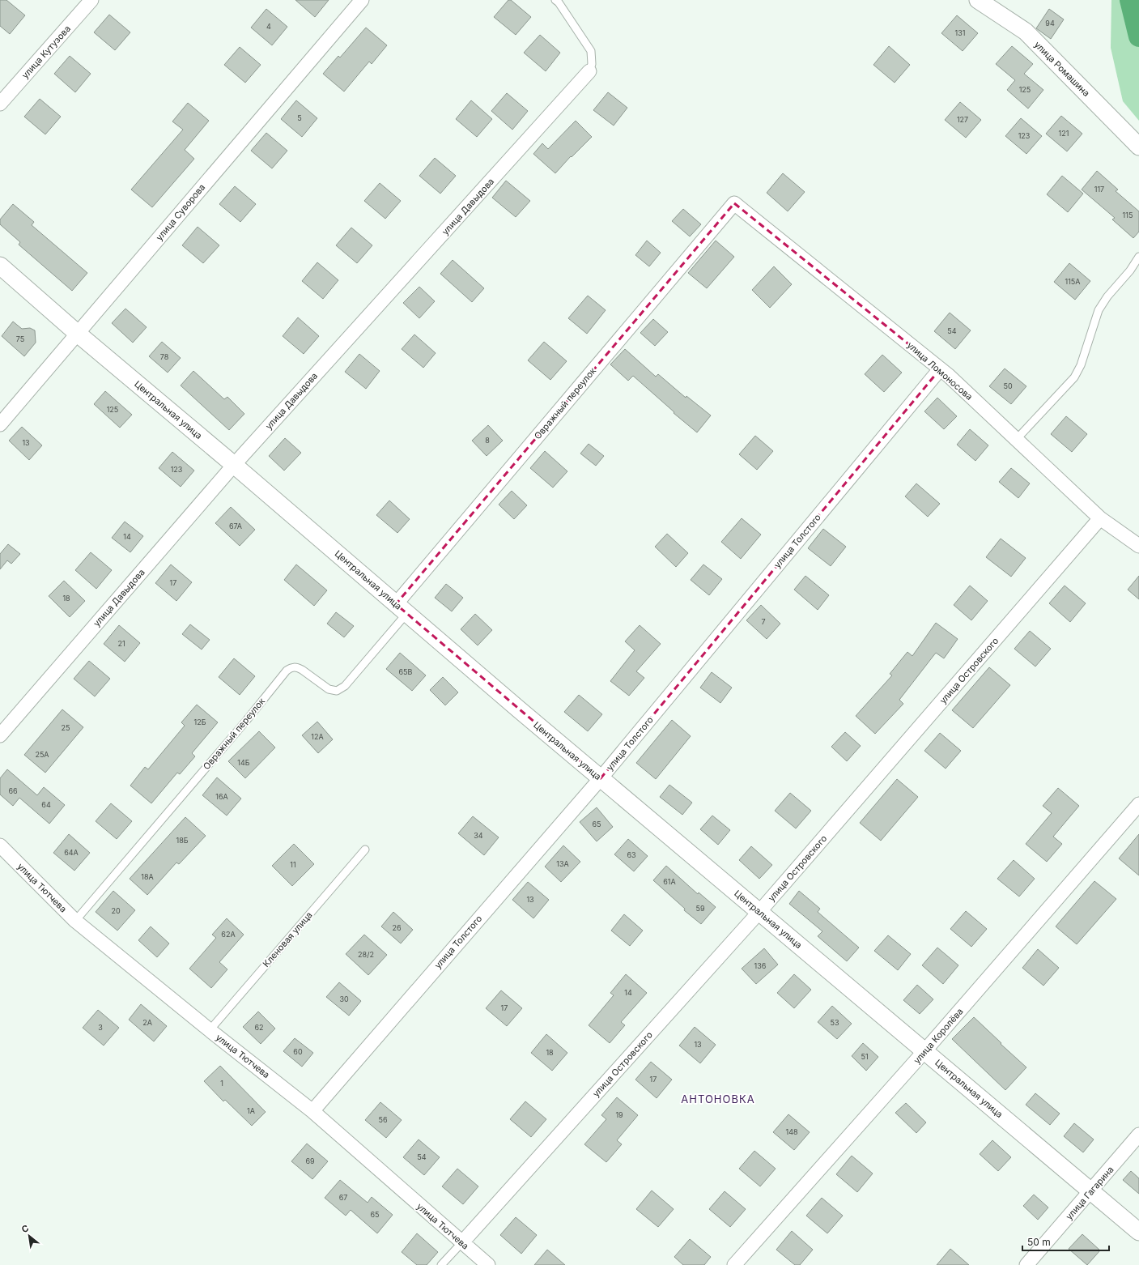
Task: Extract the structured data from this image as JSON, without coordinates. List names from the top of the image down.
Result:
{
  "streets": {
    "street": [
      "улица Кутузова",
      "улица Ромашина",
      "улица Давыдова",
      "улица Суворова",
      "улица Ломоносова",
      "Овражный переулок",
      "Центральная улица",
      "улица Толстого",
      "улица Островского",
      "улица Тютчева",
      "улица Королёва",
      "улица Гагарина"
    ],
    "lane": ["Кленовая улица"]
  },
  "crossings": [
    ["улица Давыдова", "Центральная улица"],
    ["улица Суворова", "Центральная улица"],
    ["улица Ломоносова", "Овражный переулок"],
    ["улица Ломоносова", "улица Толстого"],
    ["улица Ломоносова", "улица Островского"],
    ["Овражный переулок", "Центральная улица"],
    ["Овражный переулок", "улица Тютчева"],
    ["Центральная улица", "улица Толстого"],
    ["Центральная улица", "улица Островского"],
    ["Центральная улица", "улица Королёва"],
    ["Центральная улица", "улица Гагарина"],
    ["улица Толстого", "улица Тютчева"],
    ["улица Островского", "улица Тютчева"],
    ["улица Тютчева", "Кленовая улица"]
  ],
  "districts": ["АНТОНОВКА"],
  "house_numbers": [
    "94",
    "4",
    "131",
    "125",
    "5",
    "127",
    "121",
    "123",
    "117",
    "115",
    "115А",
    "54",
    "75",
    "78",
    "50",
    "125",
    "8",
    "13",
    "123",
    "67А",
    "14",
    "17",
    "18",
    "7",
    "21",
    "65В",
    "12Б",
    "25",
    "12А",
    "25А",
    "14Б",
    "66",
    "16А",
    "64",
    "65",
    "34",
    "18Б",
    "64А",
    "63",
    "13А",
    "11",
    "18А",
    "61А",
    "13",
    "59",
    "20",
    "26",
    "62А",
    "28/2",
    "136",
    "14",
    "30",
    "17",
    "2А",
    "53",
    "3",
    "62",
    "13",
    "60",
    "18",
    "51",
    "17",
    "1",
    "1А",
    "19",
    "56",
    "148",
    "54",
    "69",
    "67",
    "65"
  ],
  "scale_bar": "50 m",
  "north": "top left"
}
